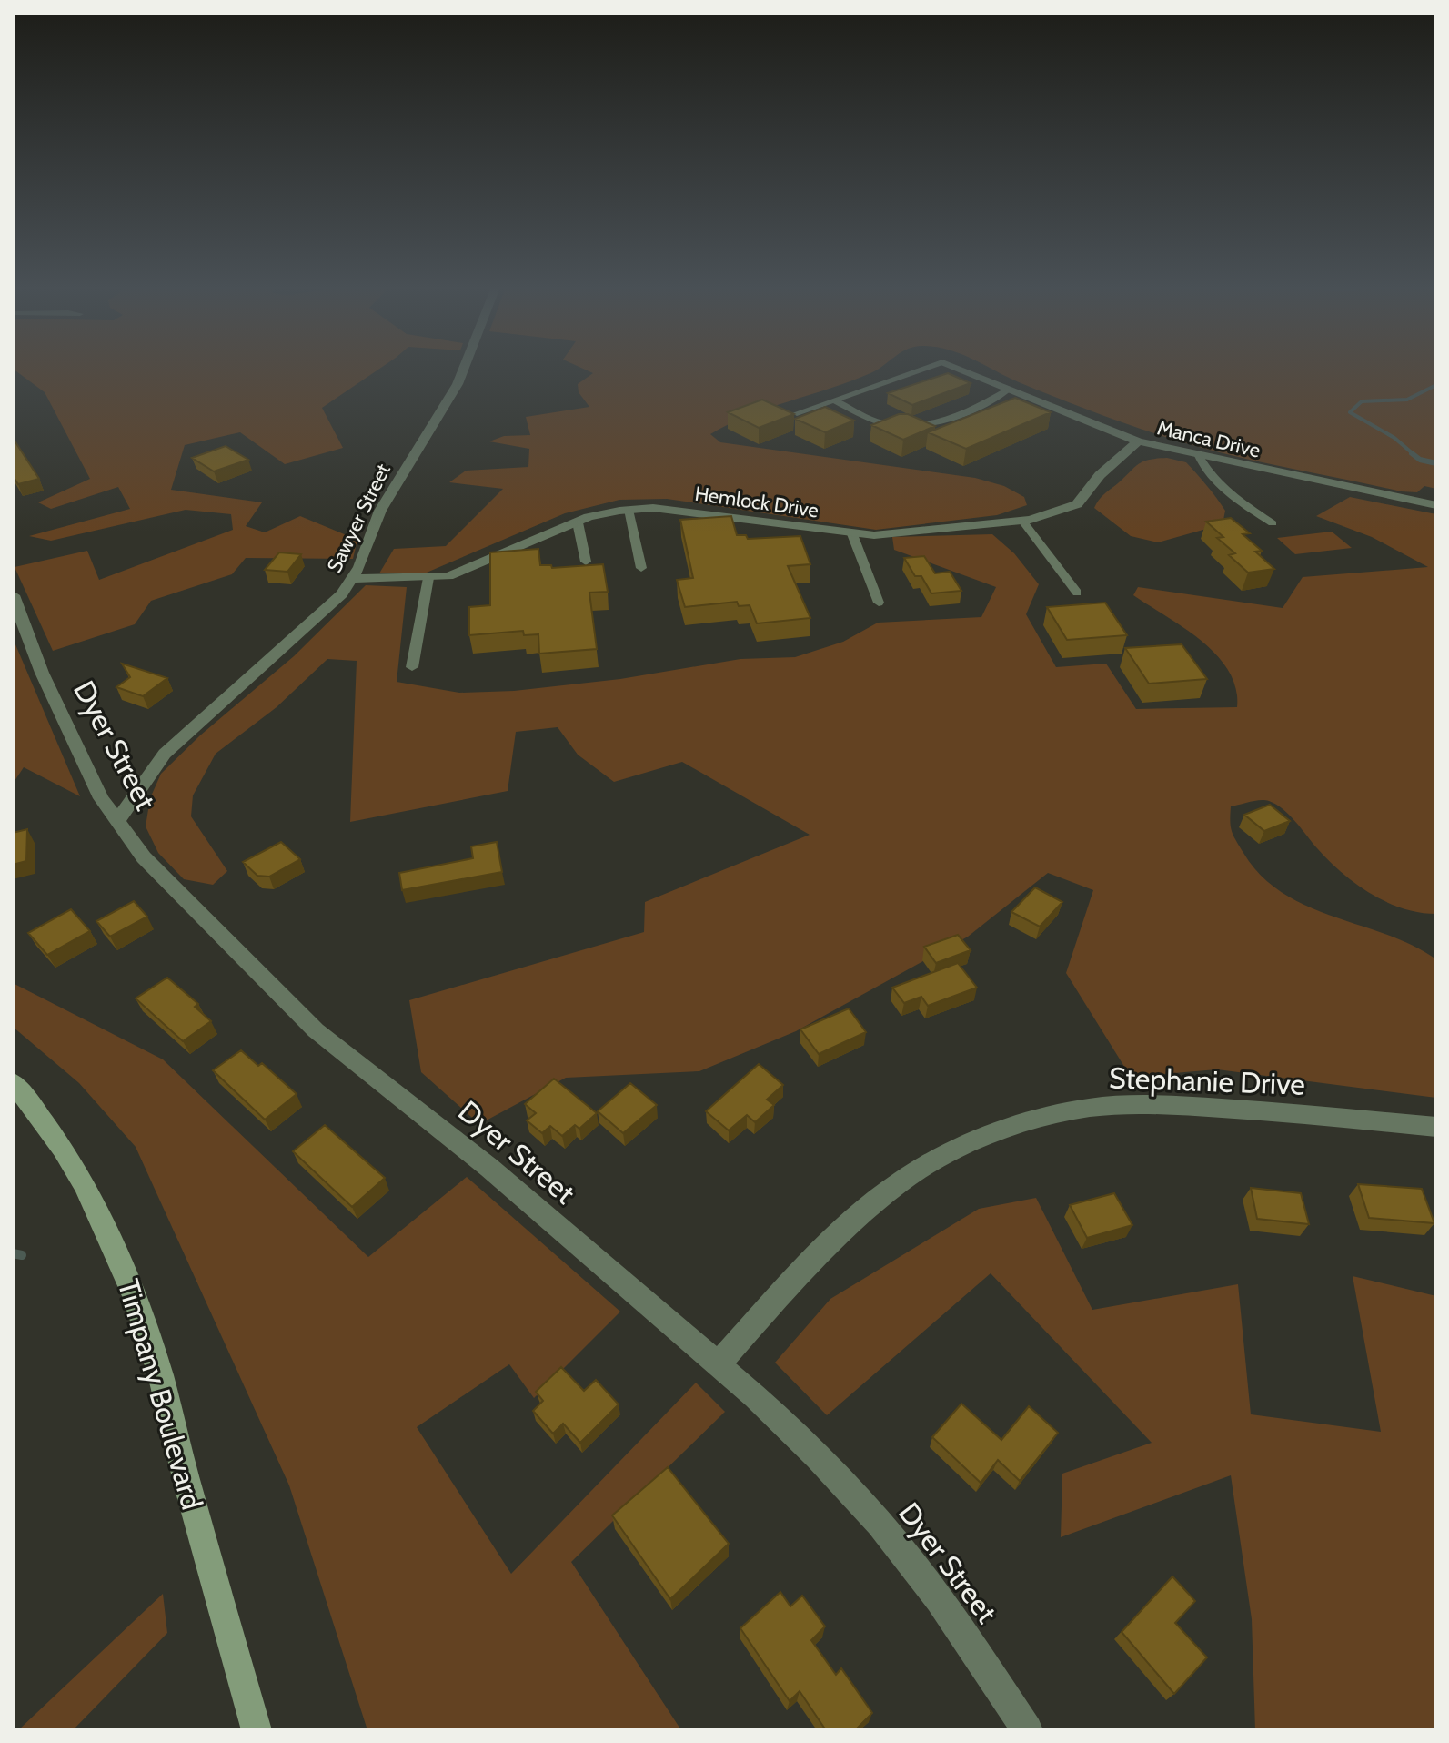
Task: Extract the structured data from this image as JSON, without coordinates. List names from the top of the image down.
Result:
{
  "streets": {
    "main road": ["Timpany Boulevard"],
    "street": [
      "Manca Drive",
      "Hemlock Drive",
      "Sawyer Street",
      "Dyer Street",
      "Stephanie Drive"
    ]
  },
  "crossings": [
    ["Manca Drive", "Hemlock Drive"],
    ["Hemlock Drive", "Sawyer Street"],
    ["Sawyer Street", "Dyer Street"],
    ["Dyer Street", "Stephanie Drive"]
  ]
}
